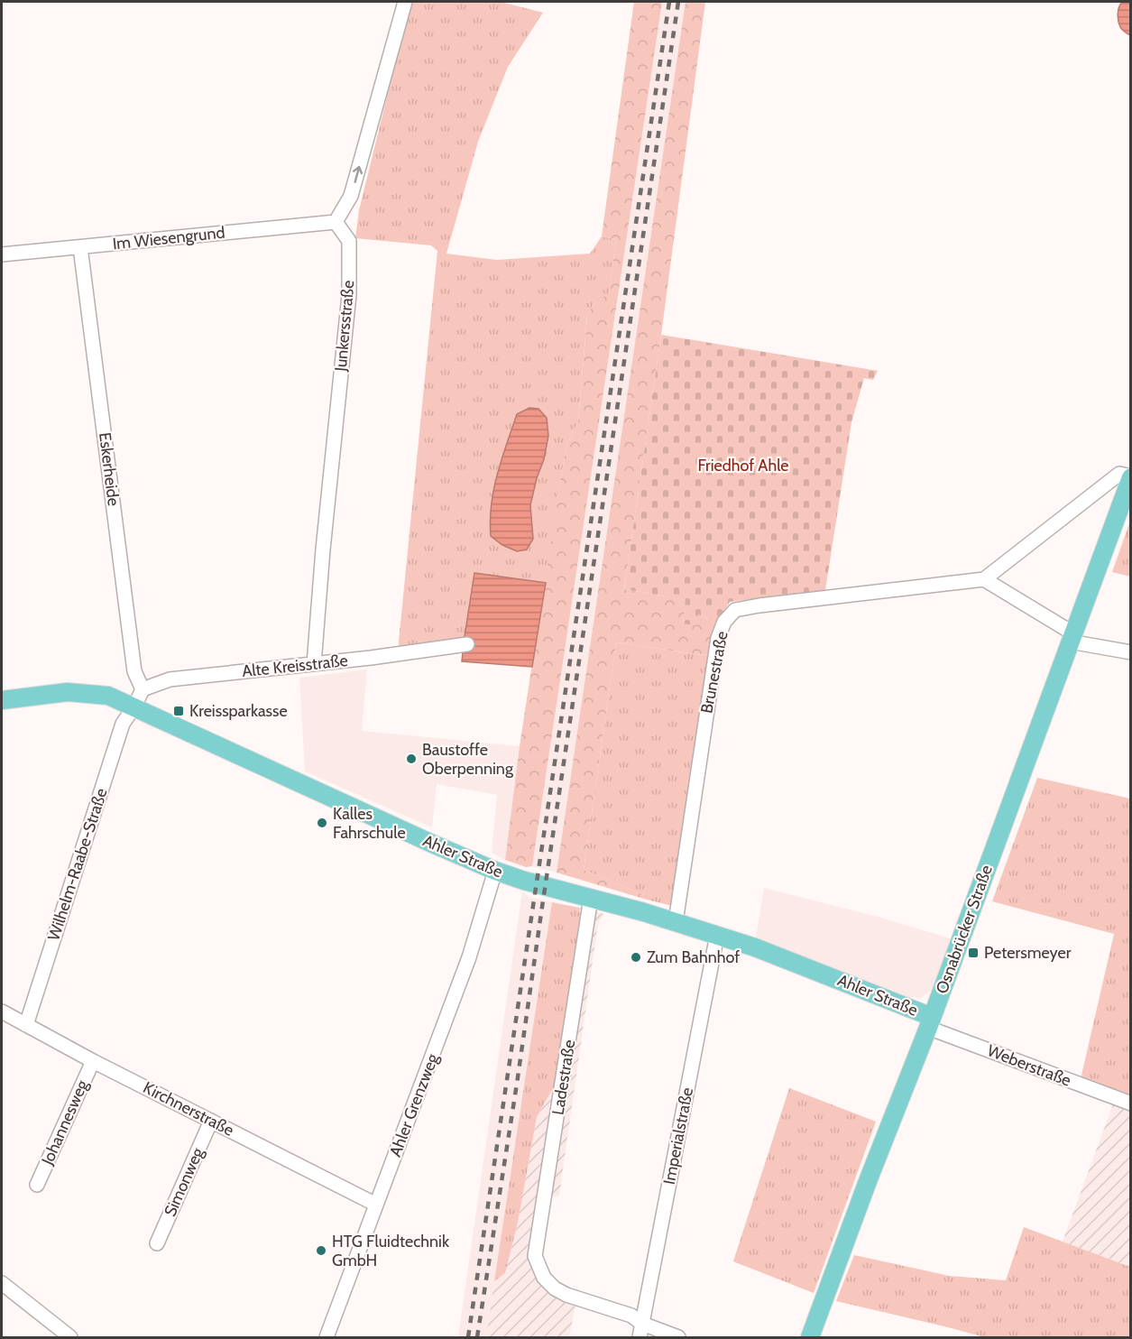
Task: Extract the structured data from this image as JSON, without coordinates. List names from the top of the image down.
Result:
{
  "streets": {
    "main road": ["Ahler Straße", "Osnabrücker Straße"],
    "street": [
      "Im Wiesengrund",
      "Junkersstraße",
      "Eskerheide",
      "Alte Kreisstraße",
      "Brunestraße",
      "Wilhelm-Raabe-Straße",
      "Weberstraße",
      "Ladestraße",
      "Ahler Grenzweg",
      "Kirchnerstraße",
      "Johannesweg",
      "Imperialstraße",
      "Simonweg"
    ]
  },
  "crossings": [
    ["Im Wiesengrund", "Junkersstraße"],
    ["Im Wiesengrund", "Eskerheide"],
    ["Junkersstraße", "Alte Kreisstraße"],
    ["Eskerheide", "Alte Kreisstraße"],
    ["Brunestraße", "Ahler Straße"],
    ["Ahler Straße", "Wilhelm-Raabe-Straße"],
    ["Ahler Straße", "Osnabrücker Straße"],
    ["Ahler Straße", "Weberstraße"],
    ["Ahler Straße", "Ladestraße"],
    ["Ahler Straße", "Ahler Grenzweg"],
    ["Ahler Straße", "Imperialstraße"],
    ["Wilhelm-Raabe-Straße", "Kirchnerstraße"],
    ["Osnabrücker Straße", "Weberstraße"],
    ["Ladestraße", "Imperialstraße"],
    ["Ahler Grenzweg", "Kirchnerstraße"],
    ["Kirchnerstraße", "Johannesweg"],
    ["Kirchnerstraße", "Simonweg"]
  ],
  "parks": ["Friedhof Ahle"],
  "places": {
    "transit": ["Kreissparkasse", "Petersmeyer"],
    "other": [
      "Baustoffe Oberpenning",
      "Kalles Fahrschule",
      "Zum Bahnhof",
      "HTG Fluidtechnik GmbH"
    ]
  }
}
